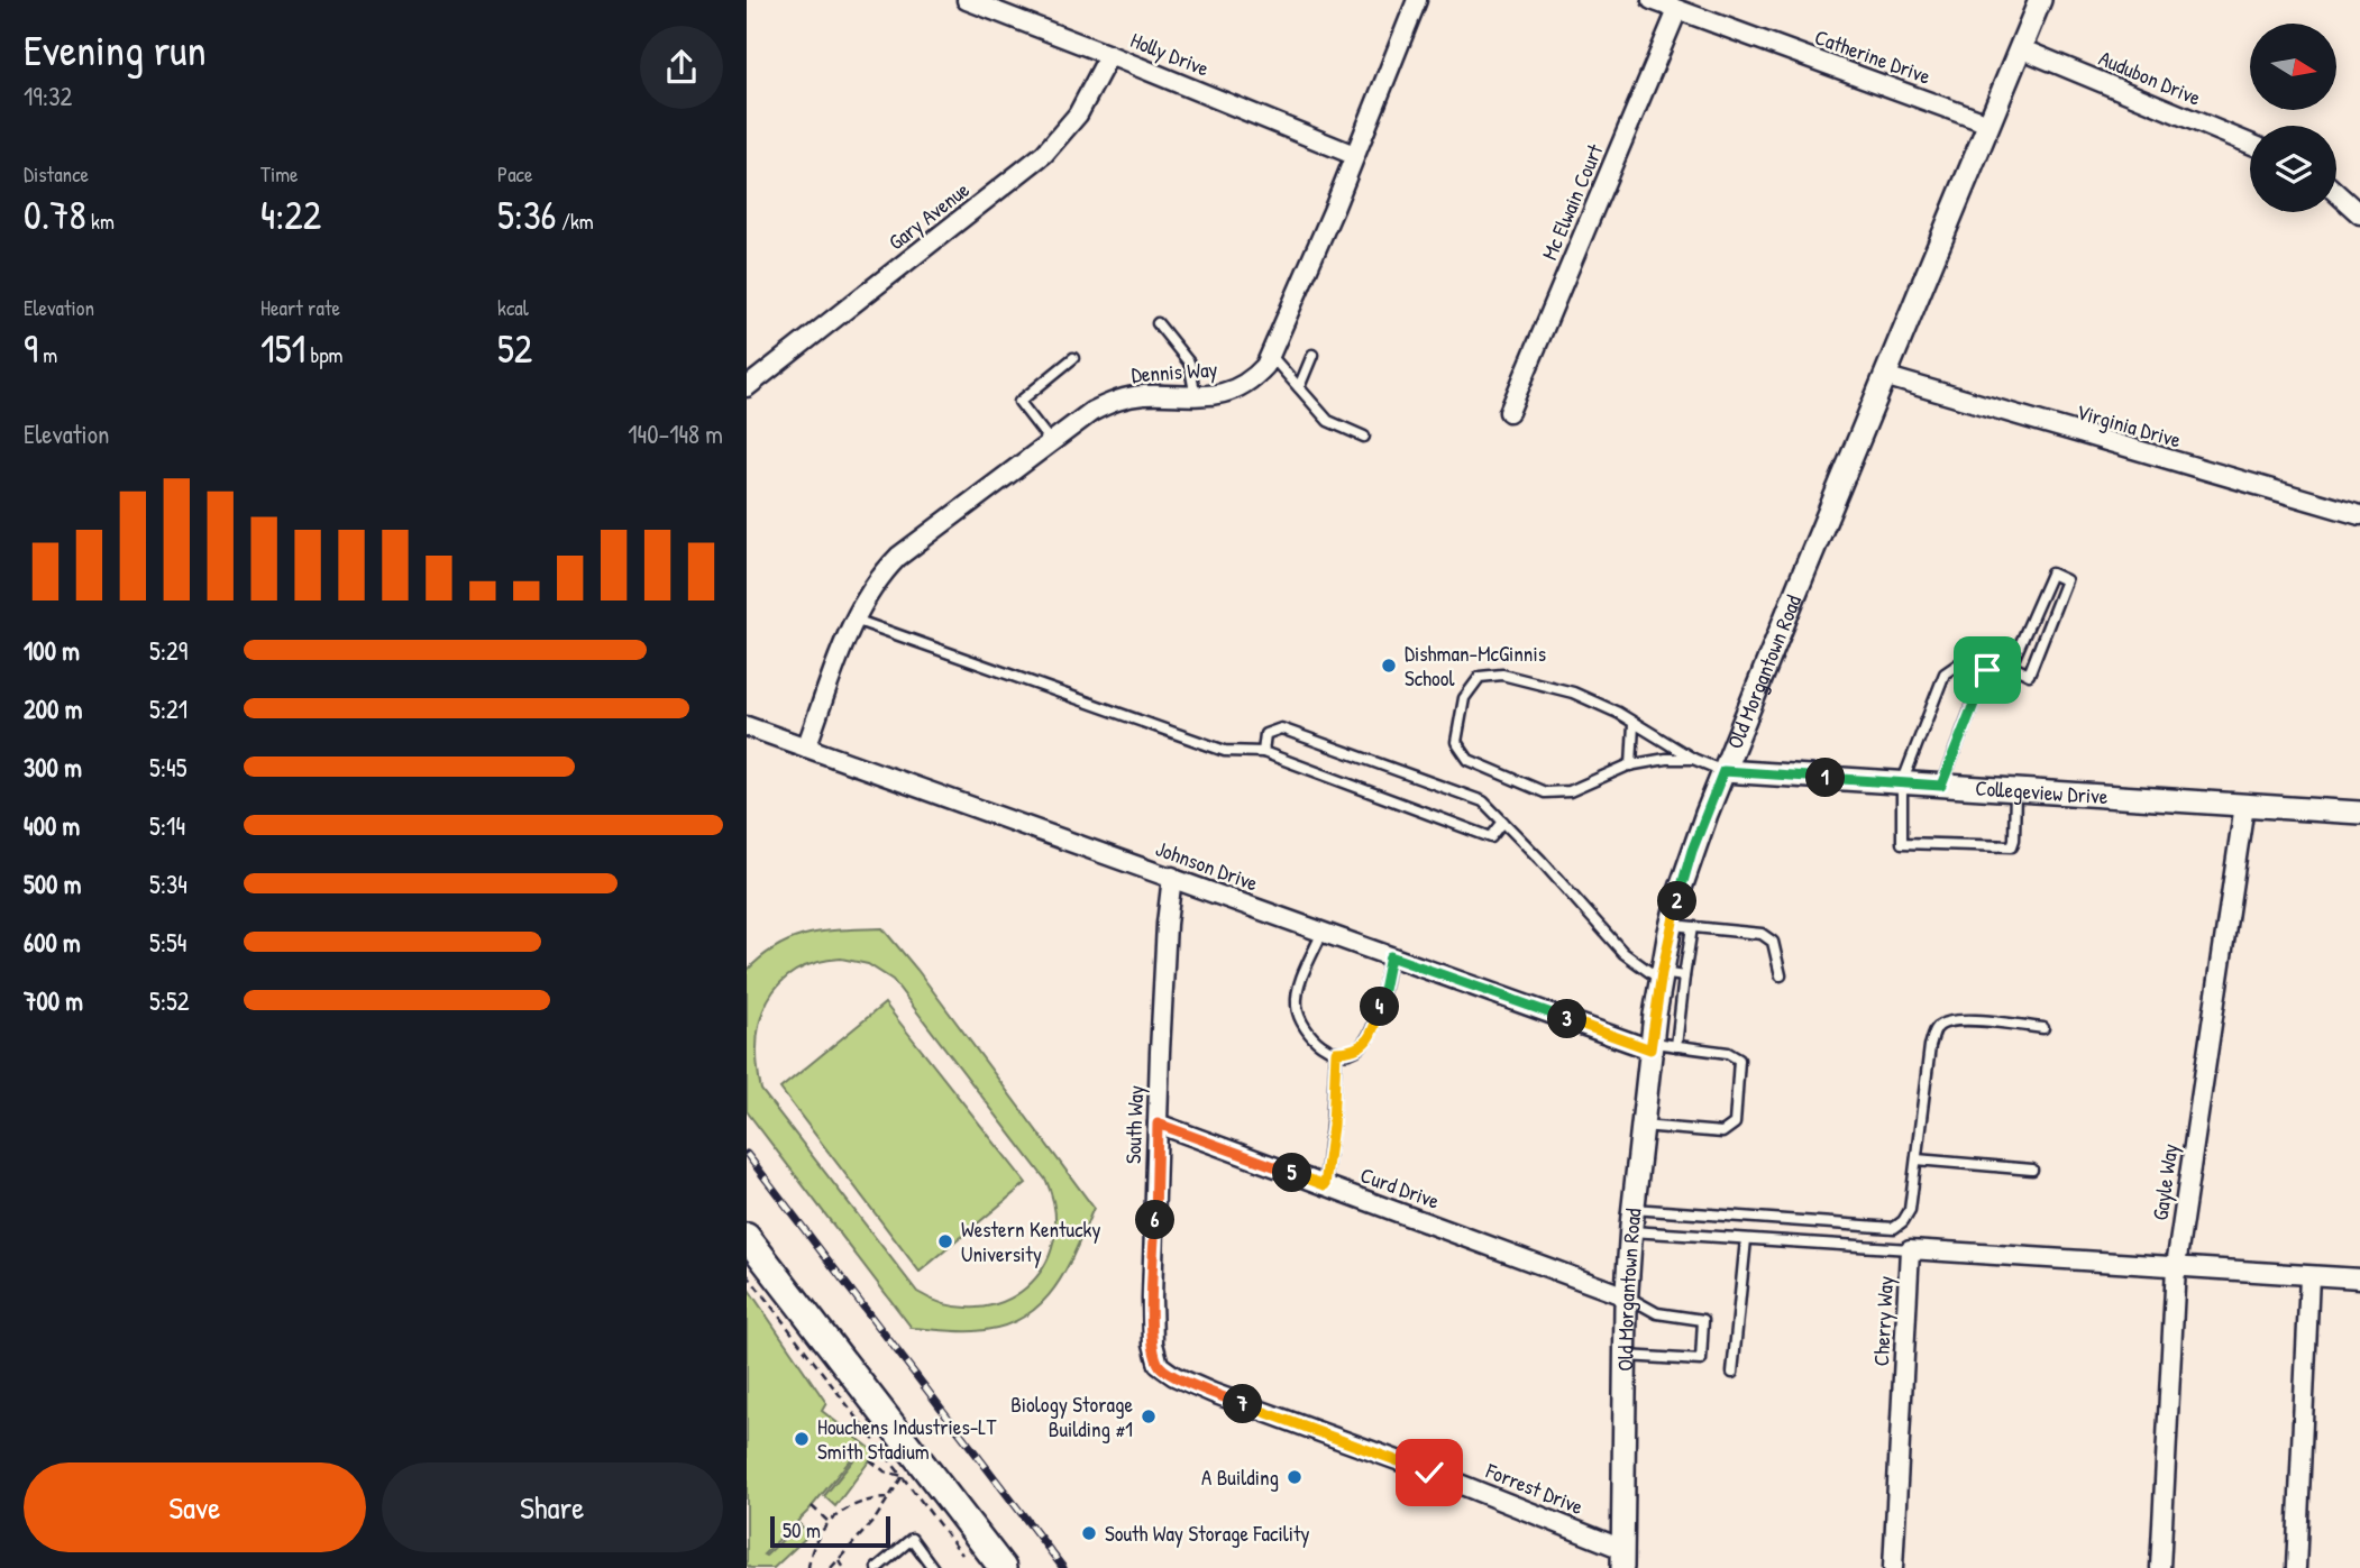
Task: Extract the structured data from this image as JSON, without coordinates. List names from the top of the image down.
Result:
{
  "streets": {
    "street": [
      "Holly Drive",
      "Catherine Drive",
      "Audubon Drive",
      "Mc Elwain Court",
      "Gary Avenue",
      "Dennis Way",
      "Virginia Drive",
      "Old Morgantown Road",
      "Collegeview Drive",
      "Johnson Drive",
      "South Way",
      "Gayle Way",
      "Curd Drive",
      "Cherry Way",
      "Forrest Drive"
    ]
  },
  "crossings": [
    ["Holly Drive", "Gary Avenue"],
    ["Holly Drive", "Dennis Way"],
    ["Catherine Drive", "Mc Elwain Court"],
    ["Catherine Drive", "Old Morgantown Road"],
    ["Audubon Drive", "Old Morgantown Road"],
    ["Dennis Way", "Johnson Drive"],
    ["Virginia Drive", "Old Morgantown Road"],
    ["Old Morgantown Road", "Collegeview Drive"],
    ["Old Morgantown Road", "Johnson Drive"],
    ["Old Morgantown Road", "Curd Drive"],
    ["Old Morgantown Road", "Forrest Drive"],
    ["Collegeview Drive", "Gayle Way"],
    ["Johnson Drive", "South Way"],
    ["South Way", "Curd Drive"],
    ["South Way", "Forrest Drive"],
    ["Gayle Way", "Cherry Way"]
  ],
  "places": [
    "Dishman-McGinnis School",
    "Western Kentucky University",
    "Biology Storage Building #1",
    "Houchens Industries-LT Smith Stadium",
    "A Building",
    "South Way Storage Facility"
  ],
  "scale_bar": "50 m",
  "north": "right",
  "page": {
    "heading": ["Evening run", "19:32"],
    "stats": [
      ["Distance", "0.78 km"],
      ["Time", "4:22"],
      ["Pace", "5:36 /km"],
      ["Elevation", "9 m"],
      ["Heart rate", "151 bpm"],
      ["kcal", "52"]
    ],
    "chart": ["Elevation", "140–148 m"],
    "list": [
      {
        "name": "100 m",
        "note": "5:29"
      },
      {
        "name": "200 m",
        "note": "5:21"
      },
      {
        "name": "300 m",
        "note": "5:45"
      },
      {
        "name": "400 m",
        "note": "5:14"
      },
      {
        "name": "500 m",
        "note": "5:34"
      },
      {
        "name": "600 m",
        "note": "5:54"
      },
      {
        "name": "700 m",
        "note": "5:52"
      }
    ],
    "pins": [
      "1",
      "2",
      "4",
      "3",
      "5",
      "6",
      "7"
    ],
    "buttons": ["Save", "Share"],
    "scale": "50 m"
  }
}
